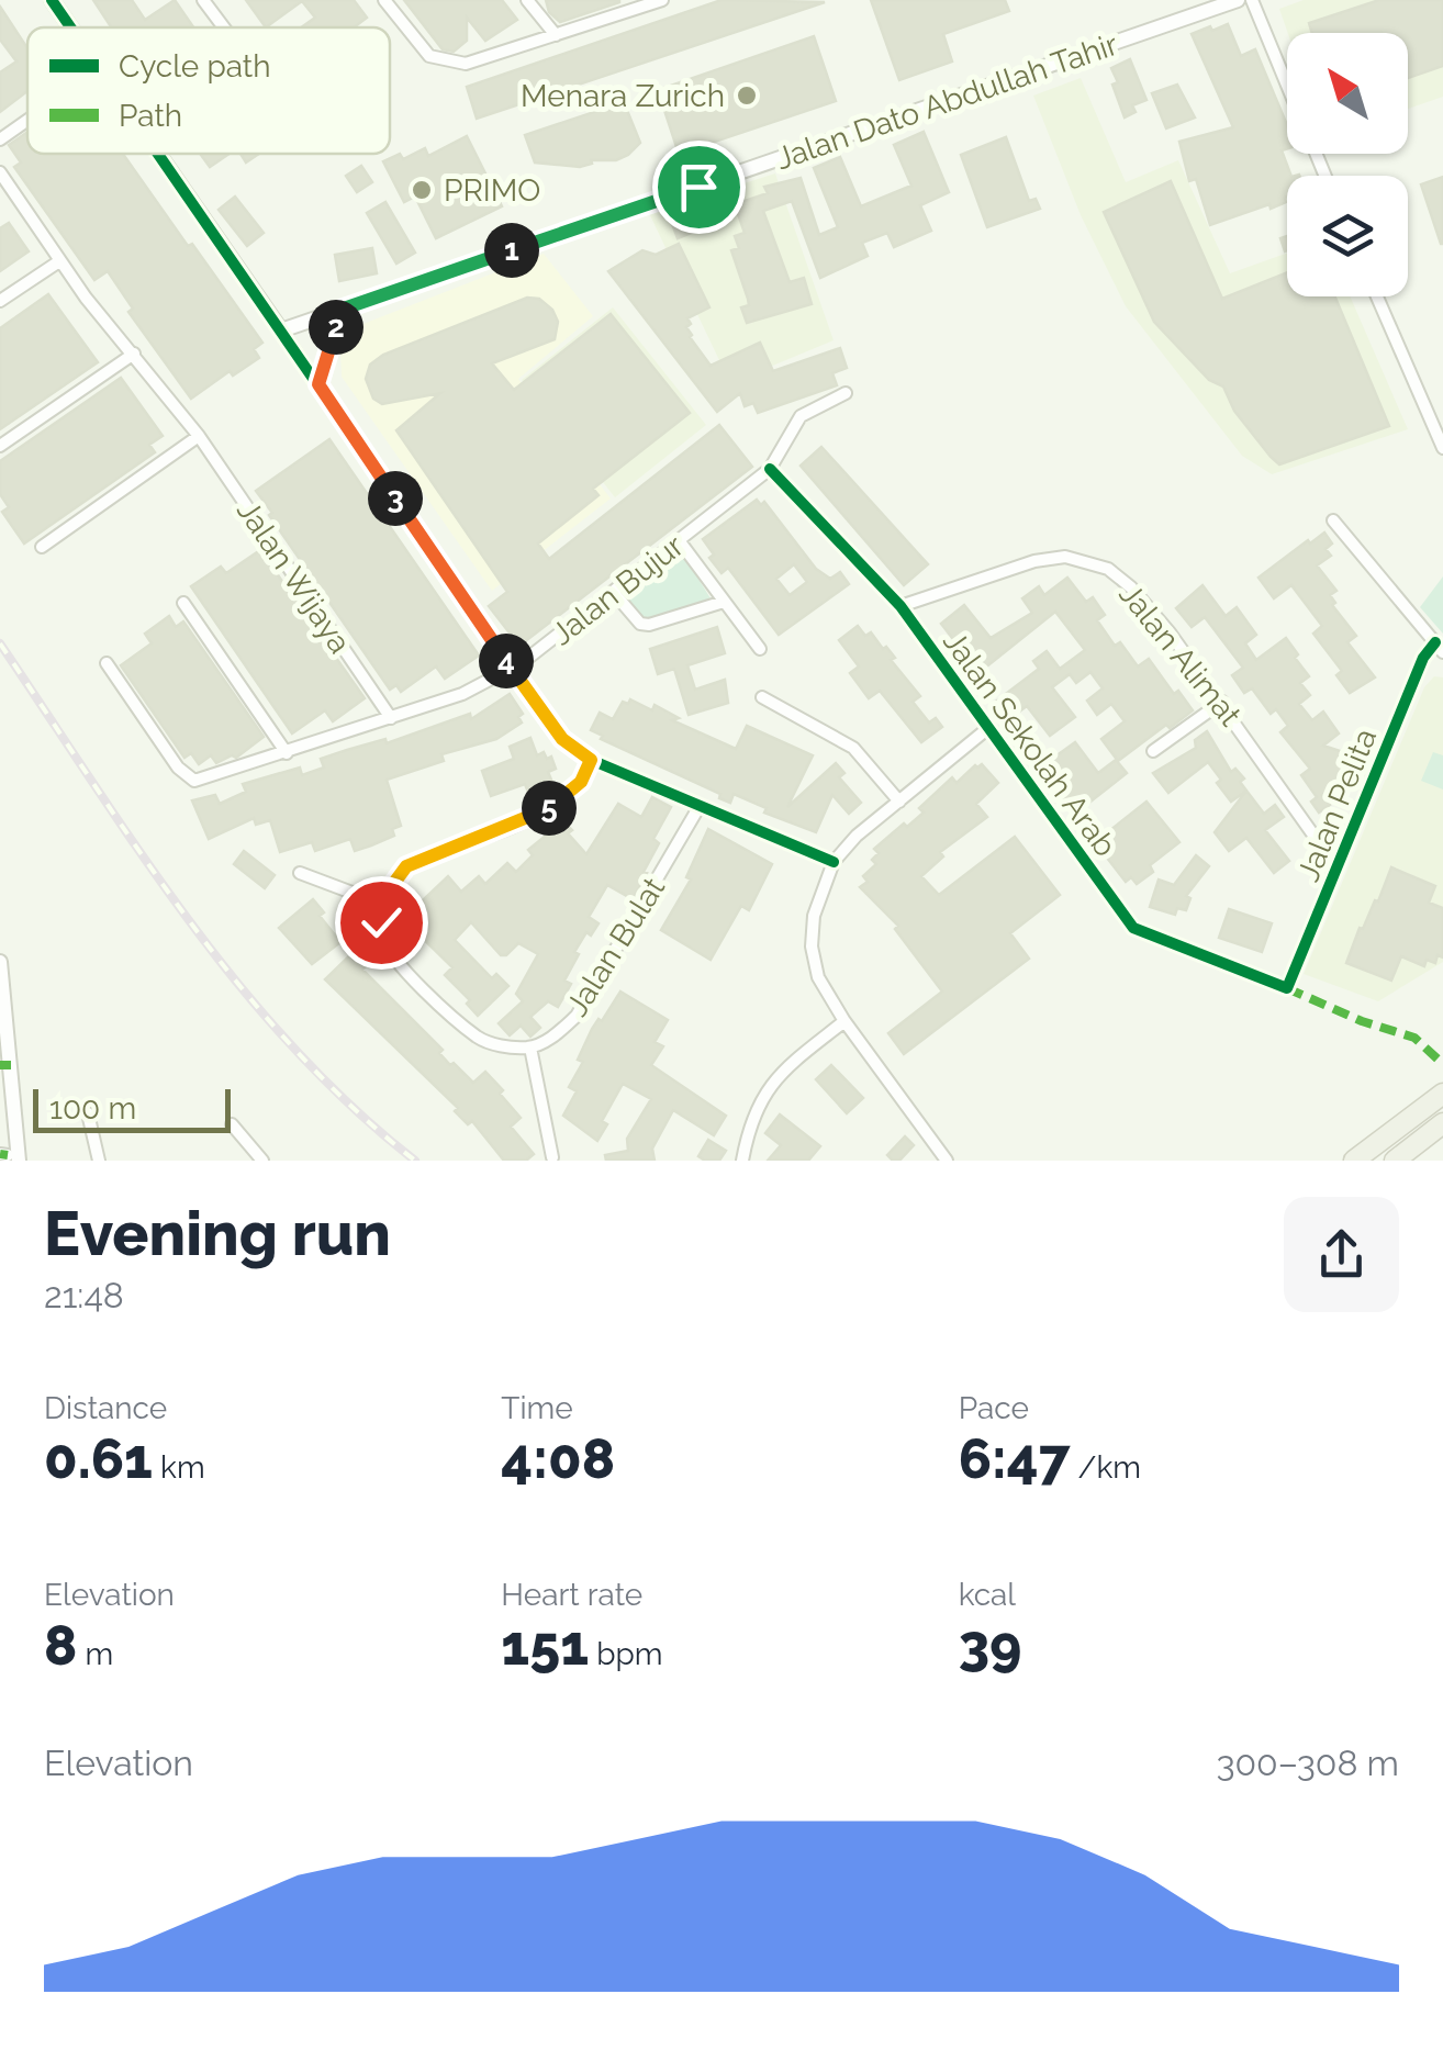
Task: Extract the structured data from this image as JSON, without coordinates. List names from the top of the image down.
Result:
{
  "streets": {
    "street": [
      "Jalan Dato Abdullah Tahir",
      "Jalan Wijaya",
      "Jalan Bujur",
      "Jalan Alimat",
      "Jalan Sekolah Arab",
      "Jalan Pelita",
      "Jalan Bulat"
    ]
  },
  "crossings": [
    ["Jalan Wijaya", "Jalan Bujur"],
    ["Jalan Bujur", "Jalan Sekolah Arab"],
    ["Jalan Alimat", "Jalan Sekolah Arab"],
    ["Jalan Alimat", "Jalan Pelita"],
    ["Jalan Sekolah Arab", "Jalan Pelita"]
  ],
  "places": ["Menara Zurich", "PRIMO"],
  "legend": ["Cycle path", "Path"],
  "scale_bar": "100 m",
  "north": "top left",
  "page": {
    "pins": [
      "1",
      "2",
      "3",
      "4",
      "5"
    ],
    "scale": "100 m",
    "heading": ["Evening run", "21:48"],
    "stats": [
      ["Distance", "0.61 km"],
      ["Time", "4:08"],
      ["Pace", "6:47 /km"],
      ["Elevation", "8 m"],
      ["Heart rate", "151 bpm"],
      ["kcal", "39"]
    ],
    "chart": ["Elevation", "300–308 m"]
  }
}
